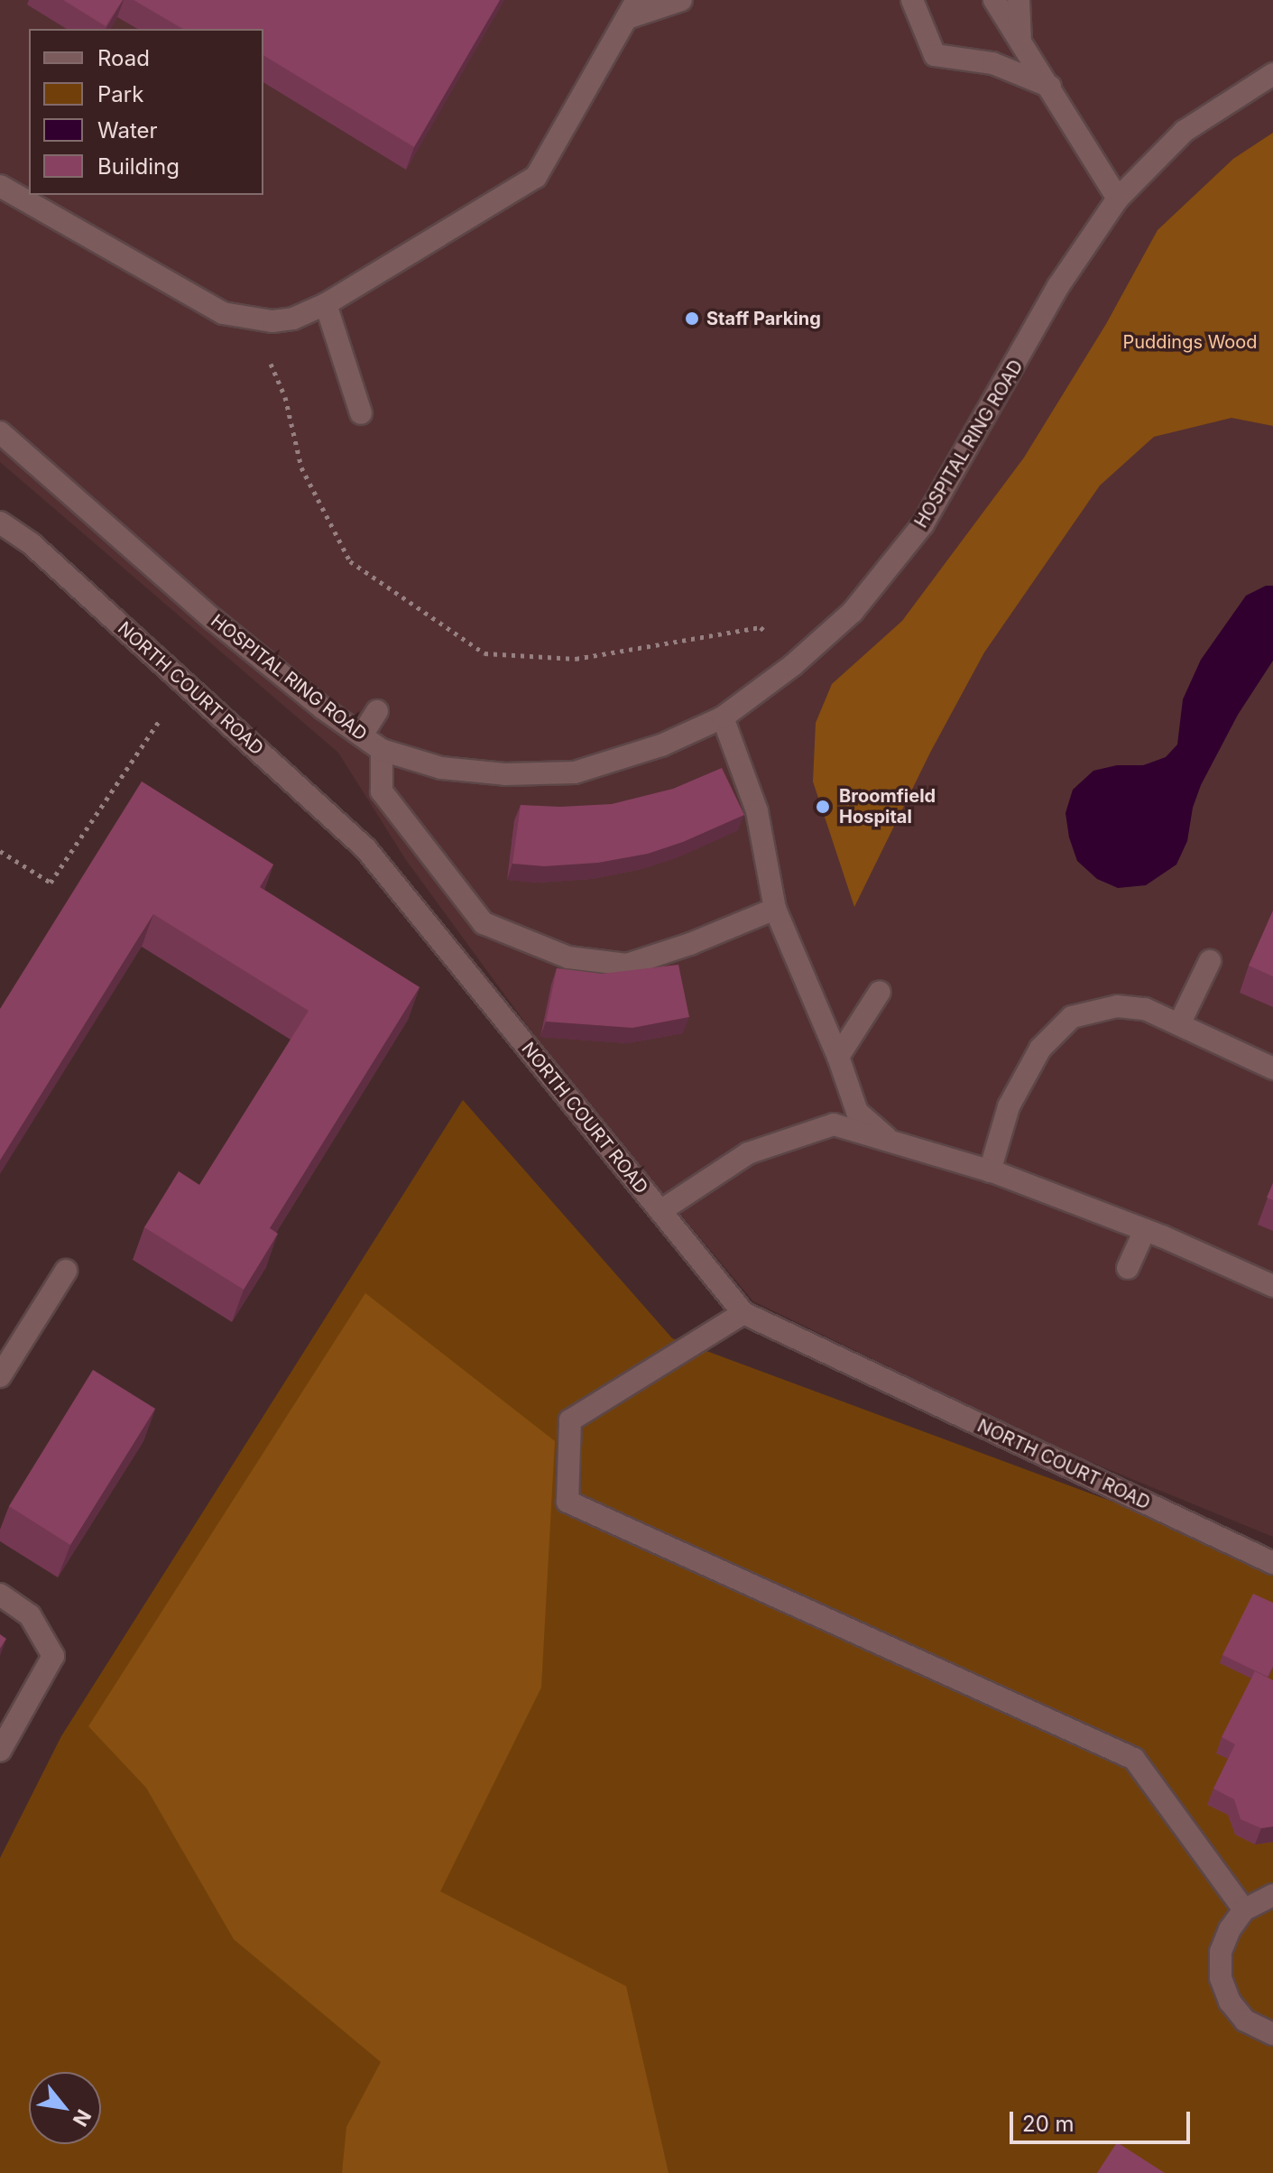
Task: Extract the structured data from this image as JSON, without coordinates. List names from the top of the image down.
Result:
{
  "streets": {
    "street": ["HOSPITAL RING ROAD", "NORTH COURT ROAD"]
  },
  "parks": ["Puddings Wood"],
  "places": ["Staff Parking", "Broomfield Hospital"],
  "legend": [
    "Road",
    "Park",
    "Water",
    "Building"
  ],
  "scale_bar": "20 m",
  "north": "bottom right"
}
